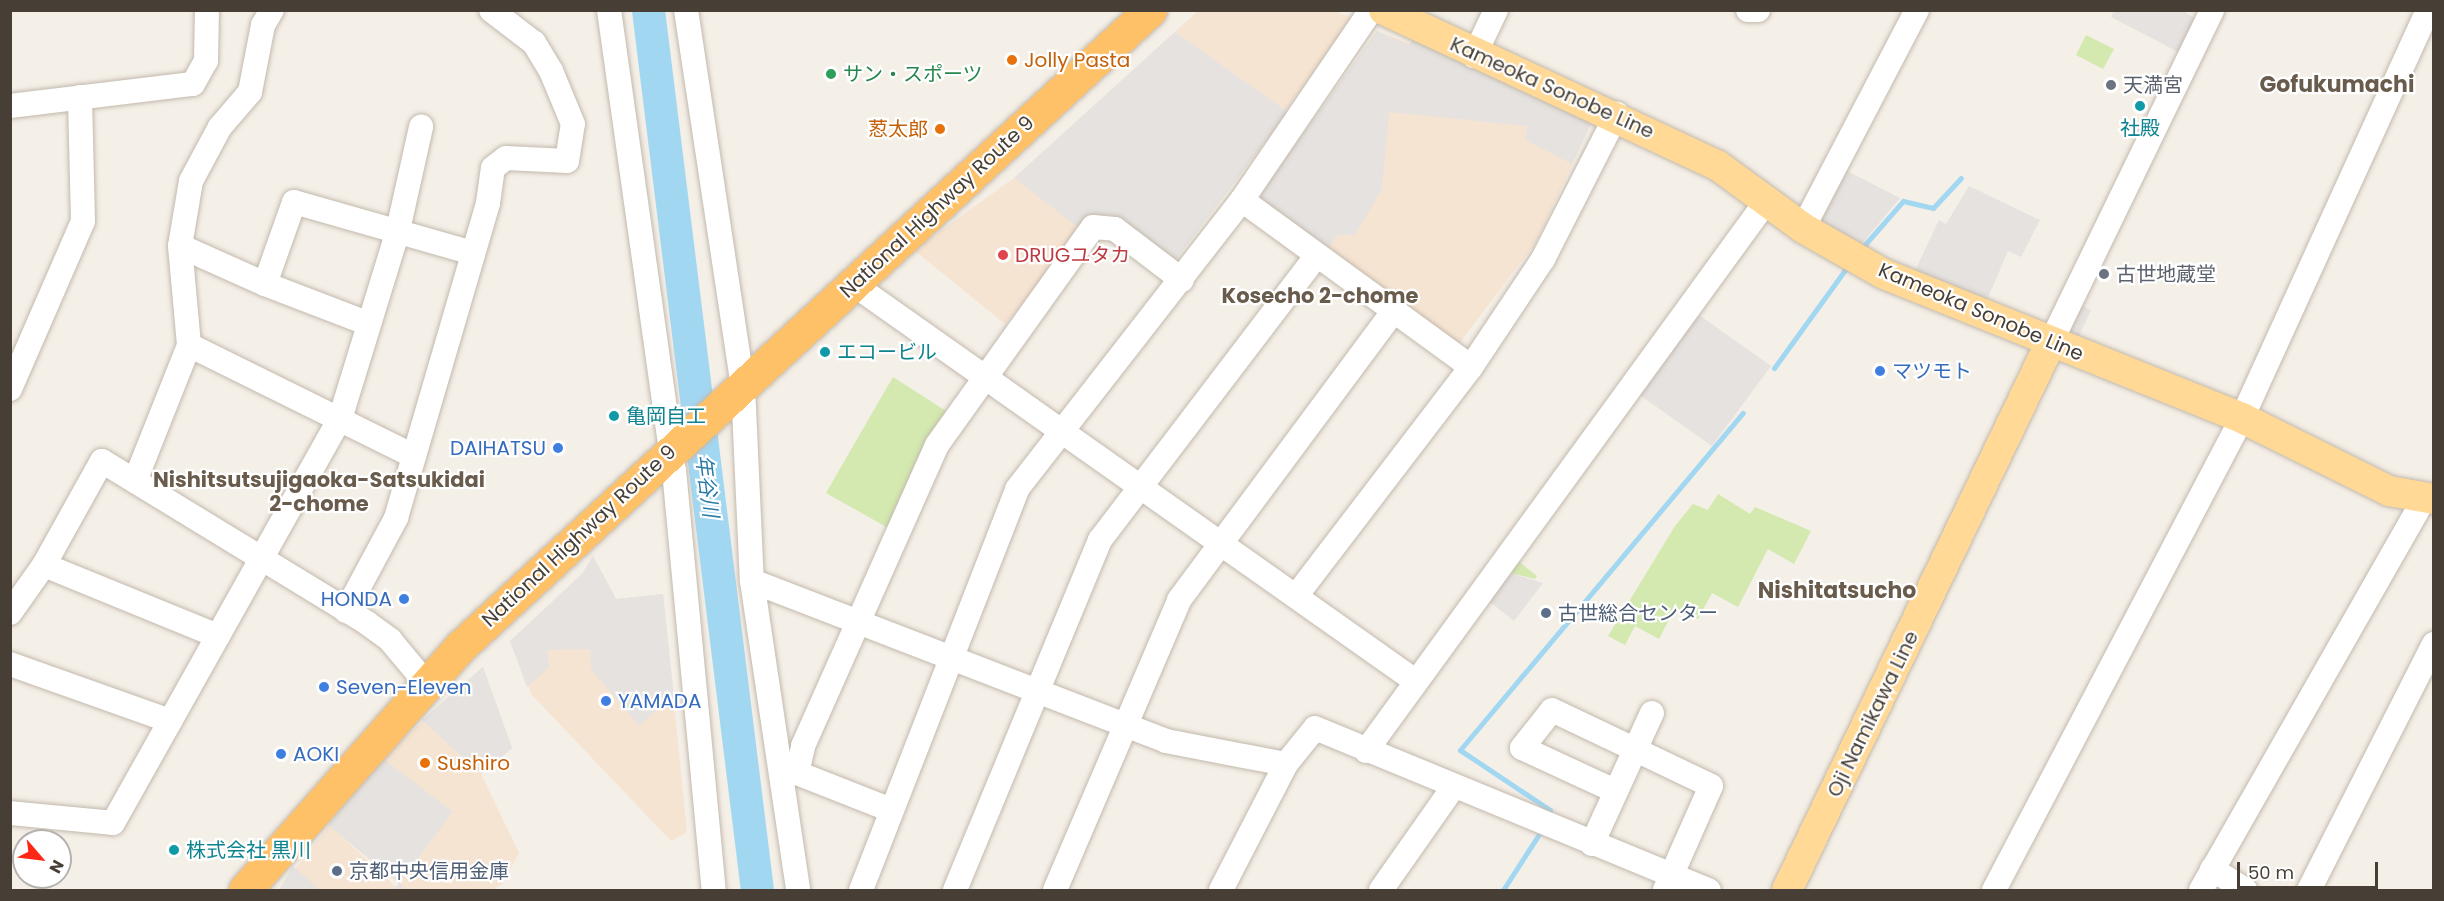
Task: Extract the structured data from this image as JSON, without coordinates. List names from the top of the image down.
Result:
{
  "streets": {
    "highway": ["National Highway Route 9"],
    "main road": ["Kameoka Sonobe Line", "Oji Namikawa Line"]
  },
  "crossings": [
    ["Kameoka Sonobe Line", "Oji Namikawa Line"]
  ],
  "districts": [
    "Gofukumachi",
    "Kosecho 2-chome",
    "Nishitsutsujigaoka-Satsukidai 2-chome",
    "Nishitatsucho"
  ],
  "water": ["年谷川"],
  "places": [
    "Jolly Pasta",
    "サン・スポーツ",
    "天満宮",
    "社殿",
    "荵太郎",
    "DRUGユタカ",
    "古世地蔵堂",
    "エコービル",
    "マツモト",
    "亀岡自工",
    "DAIHATSU",
    "HONDA",
    "古世総合センター",
    "Seven-Eleven",
    "YAMADA",
    "AOKI",
    "Sushiro",
    "株式会社 黒川",
    "京都中央信用金庫"
  ],
  "scale_bar": "50 m",
  "north": "bottom right"
}
